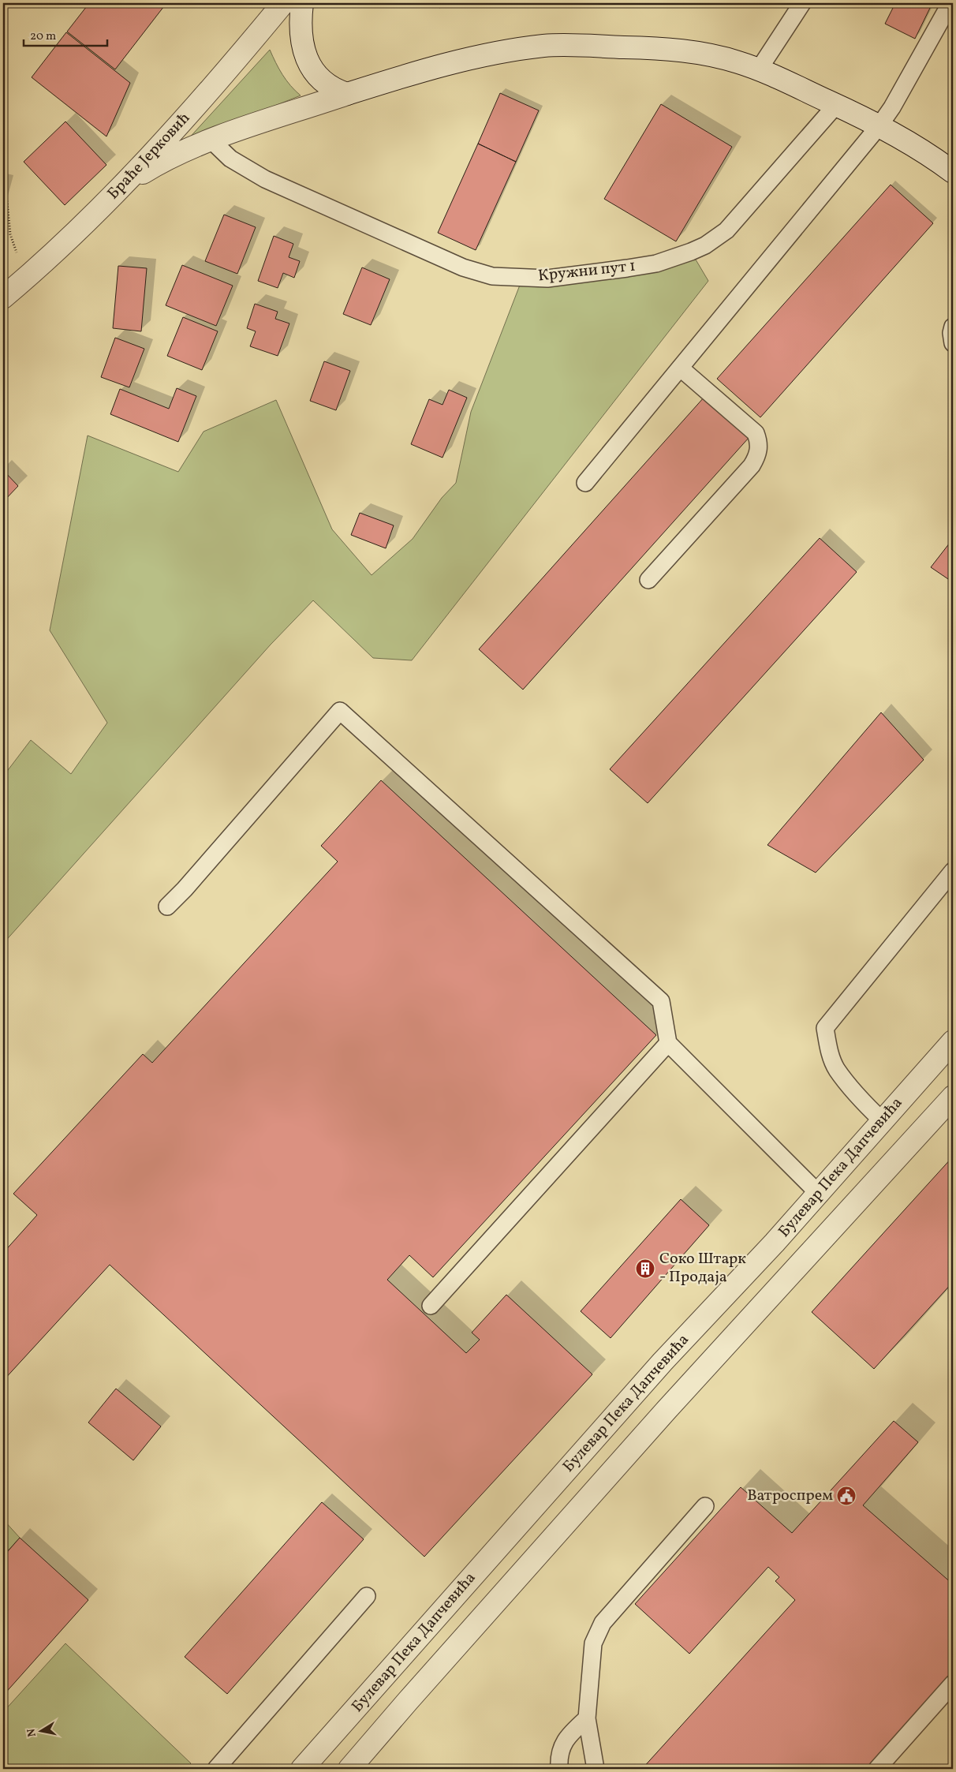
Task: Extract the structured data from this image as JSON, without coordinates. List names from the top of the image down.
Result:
{
  "streets": {
    "street": ["Браће Јерковић", "Булевар Пека Дапчевића"],
    "lane": ["Кружни пут 1"]
  },
  "places": {
    "building": ["Соко Штарк - Продаја"],
    "public building": ["Ватроспрем"]
  },
  "scale_bar": "20 m",
  "north": "left"
}
